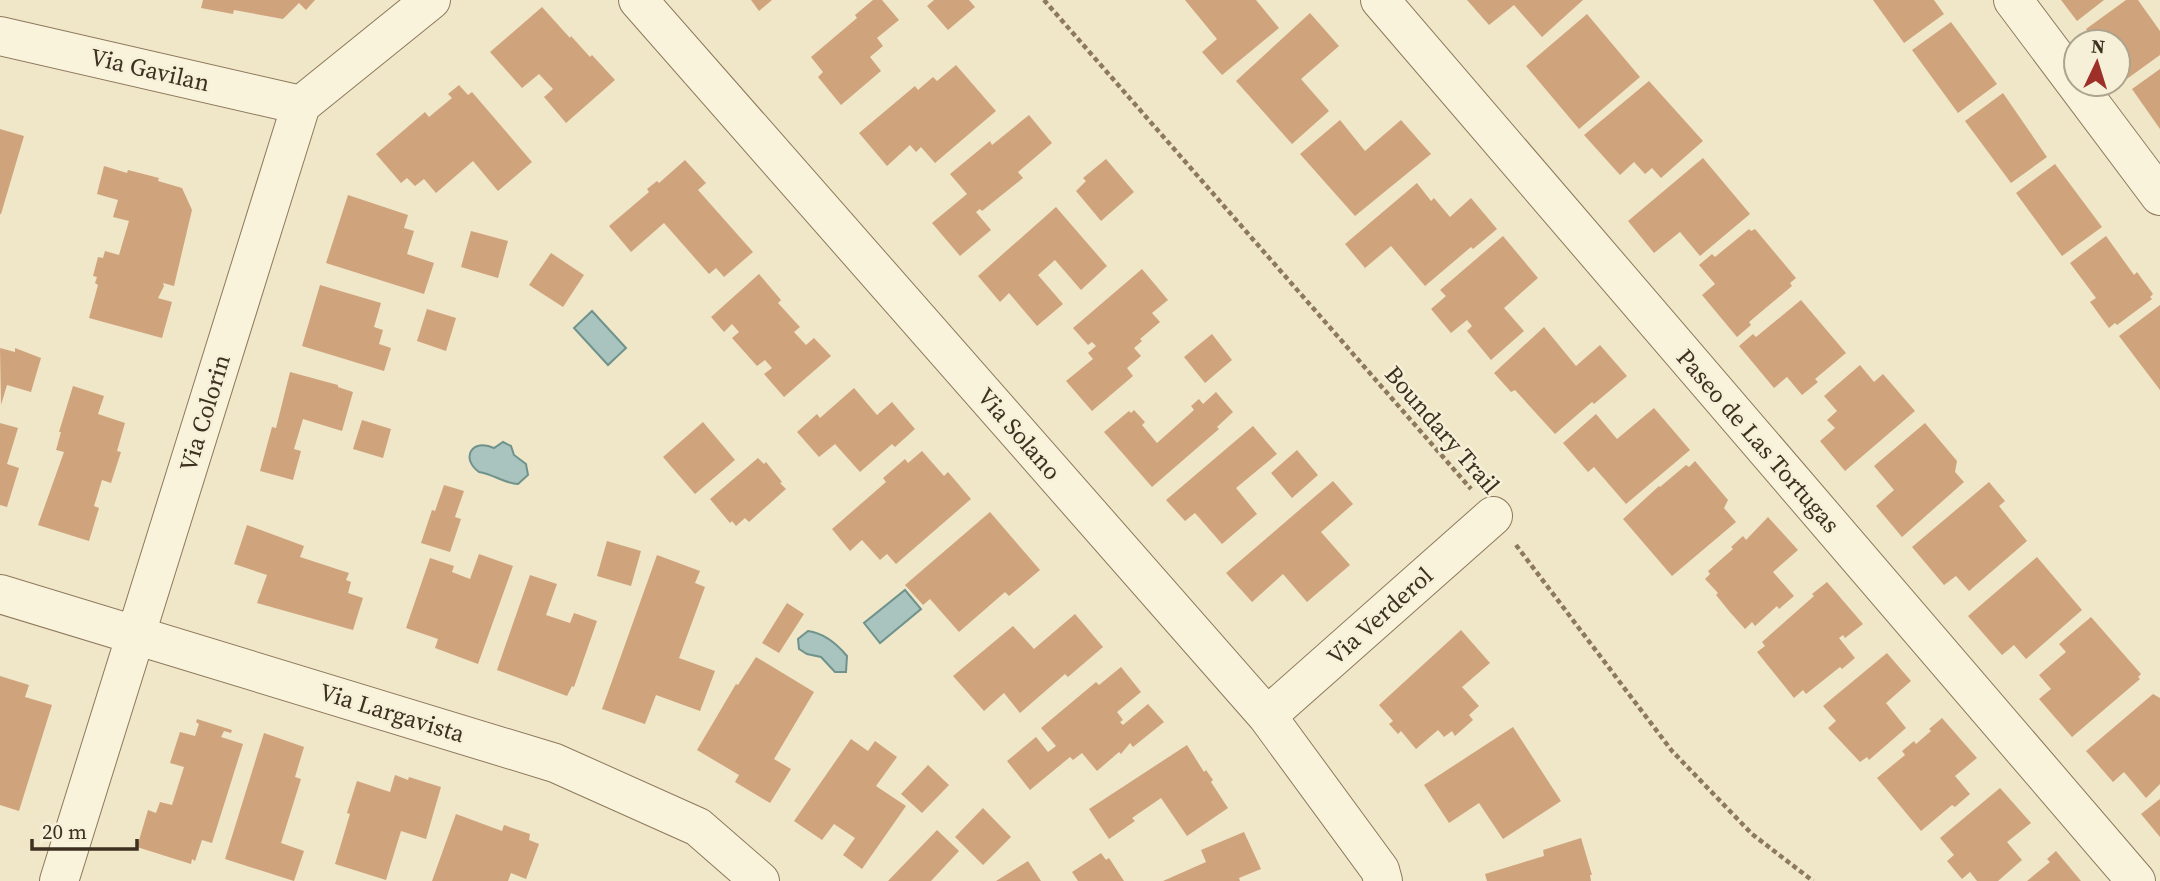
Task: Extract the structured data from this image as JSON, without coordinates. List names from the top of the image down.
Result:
{
  "streets": {
    "street": [
      "Via Gavilan",
      "Via Colorin",
      "Via Solano",
      "Paseo de Las Tortugas",
      "Via Verderol",
      "Via Largavista"
    ],
    "path": ["Boundary Trail"]
  },
  "crossings": [
    ["Via Gavilan", "Via Colorin"],
    ["Via Colorin", "Via Largavista"],
    ["Boundary Trail", "Via Verderol"],
    ["Via Solano", "Via Verderol"]
  ],
  "scale_bar": "20 m",
  "north": "top"
}
